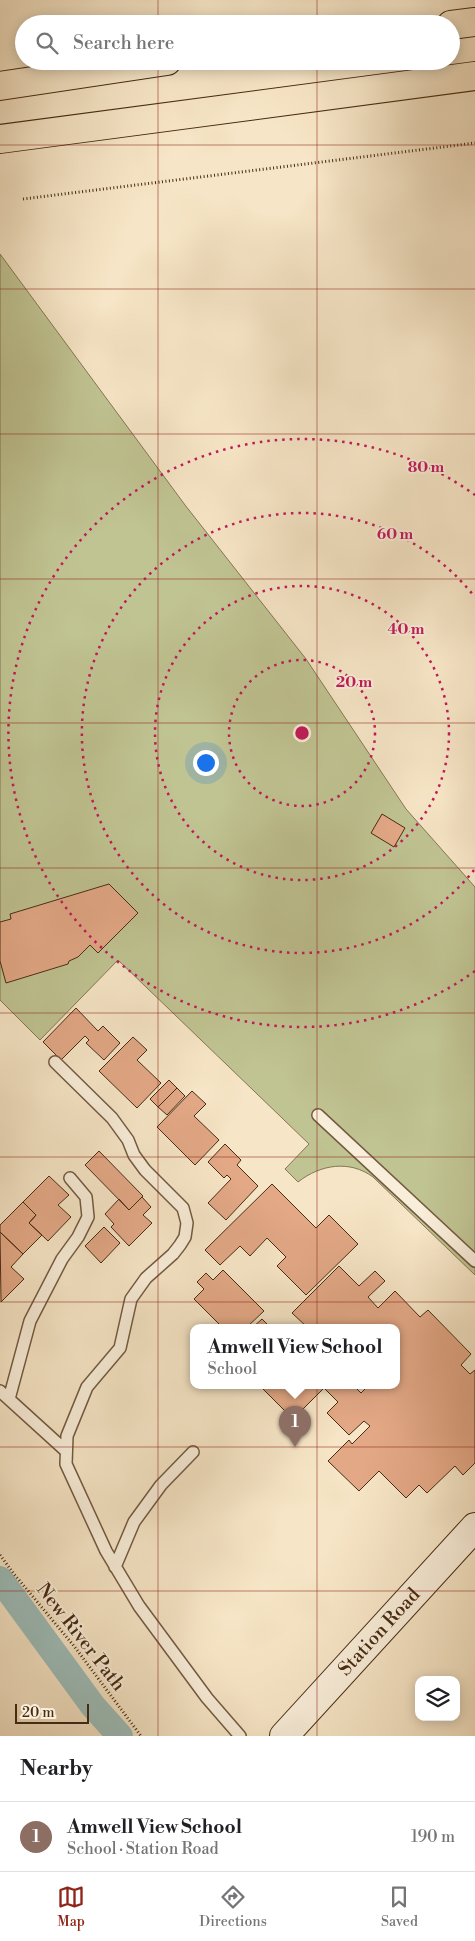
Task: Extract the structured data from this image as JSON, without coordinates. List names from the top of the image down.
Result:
{
  "streets": {
    "main road": ["Station Road"],
    "path": ["New River Path"]
  },
  "scale_bar": "20 m",
  "page": {
    "search": "Search here",
    "popup": ["Amwell View School", "School"],
    "pins": "1",
    "scale": "20 m",
    "heading": "Nearby",
    "list": [
      {
        "mark": "1",
        "name": "Amwell View School",
        "note": "School · Station Road",
        "value": "190 m"
      }
    ],
    "nav": ["Map", "Directions", "Saved"]
  },
  "rings": [
    "80 m",
    "60 m",
    "40 m",
    "20 m"
  ]
}
